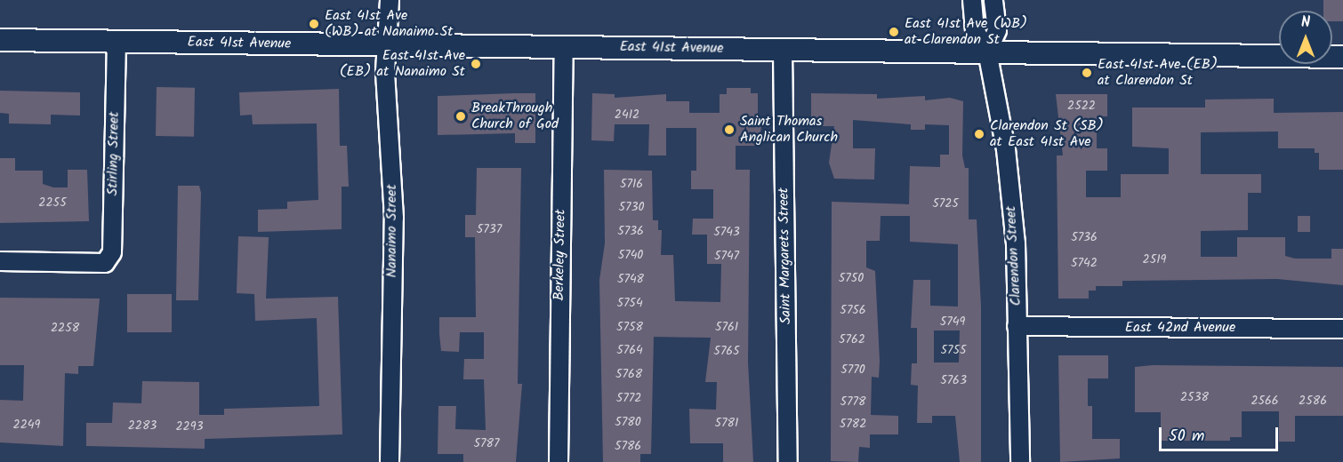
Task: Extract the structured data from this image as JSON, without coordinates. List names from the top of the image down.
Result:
{
  "streets": {
    "main road": ["East 41st Avenue"],
    "street": [
      "Stirling Street",
      "Nanaimo Street",
      "Berkeley Street",
      "Saint Margarets Street",
      "Clarendon Street",
      "East 42nd Avenue"
    ]
  },
  "crossings": [
    ["East 41st Avenue", "Stirling Street"],
    ["East 41st Avenue", "Nanaimo Street"],
    ["East 41st Avenue", "Berkeley Street"],
    ["East 41st Avenue", "Saint Margarets Street"],
    ["East 41st Avenue", "Clarendon Street"],
    ["Clarendon Street", "East 42nd Avenue"]
  ],
  "places": [
    "East 41st Ave (WB) at Nanaimo St",
    "East 41st Ave (WB) at Clarendon St",
    "East 41st Ave (EB) at Nanaimo St",
    "East 41st Ave (EB) at Clarendon St",
    "BreakThrough Church of God",
    "Saint Thomas Anglican Church",
    "Clarendon St (SB) at East 41st Ave"
  ],
  "house_numbers": [
    "2522",
    "2412",
    "5716",
    "2255",
    "5725",
    "5730",
    "5737",
    "5736",
    "5743",
    "5736",
    "5740",
    "5747",
    "2519",
    "5742",
    "5750",
    "5748",
    "5754",
    "5756",
    "5749",
    "5758",
    "5761",
    "2258",
    "5762",
    "5764",
    "5755",
    "5765",
    "5770",
    "5768",
    "5763",
    "2538",
    "5772",
    "2566",
    "2586",
    "5778",
    "5780",
    "5781",
    "5782",
    "2249",
    "2283",
    "2293",
    "5787",
    "5786"
  ],
  "scale_bar": "50 m",
  "north": "top"
}
